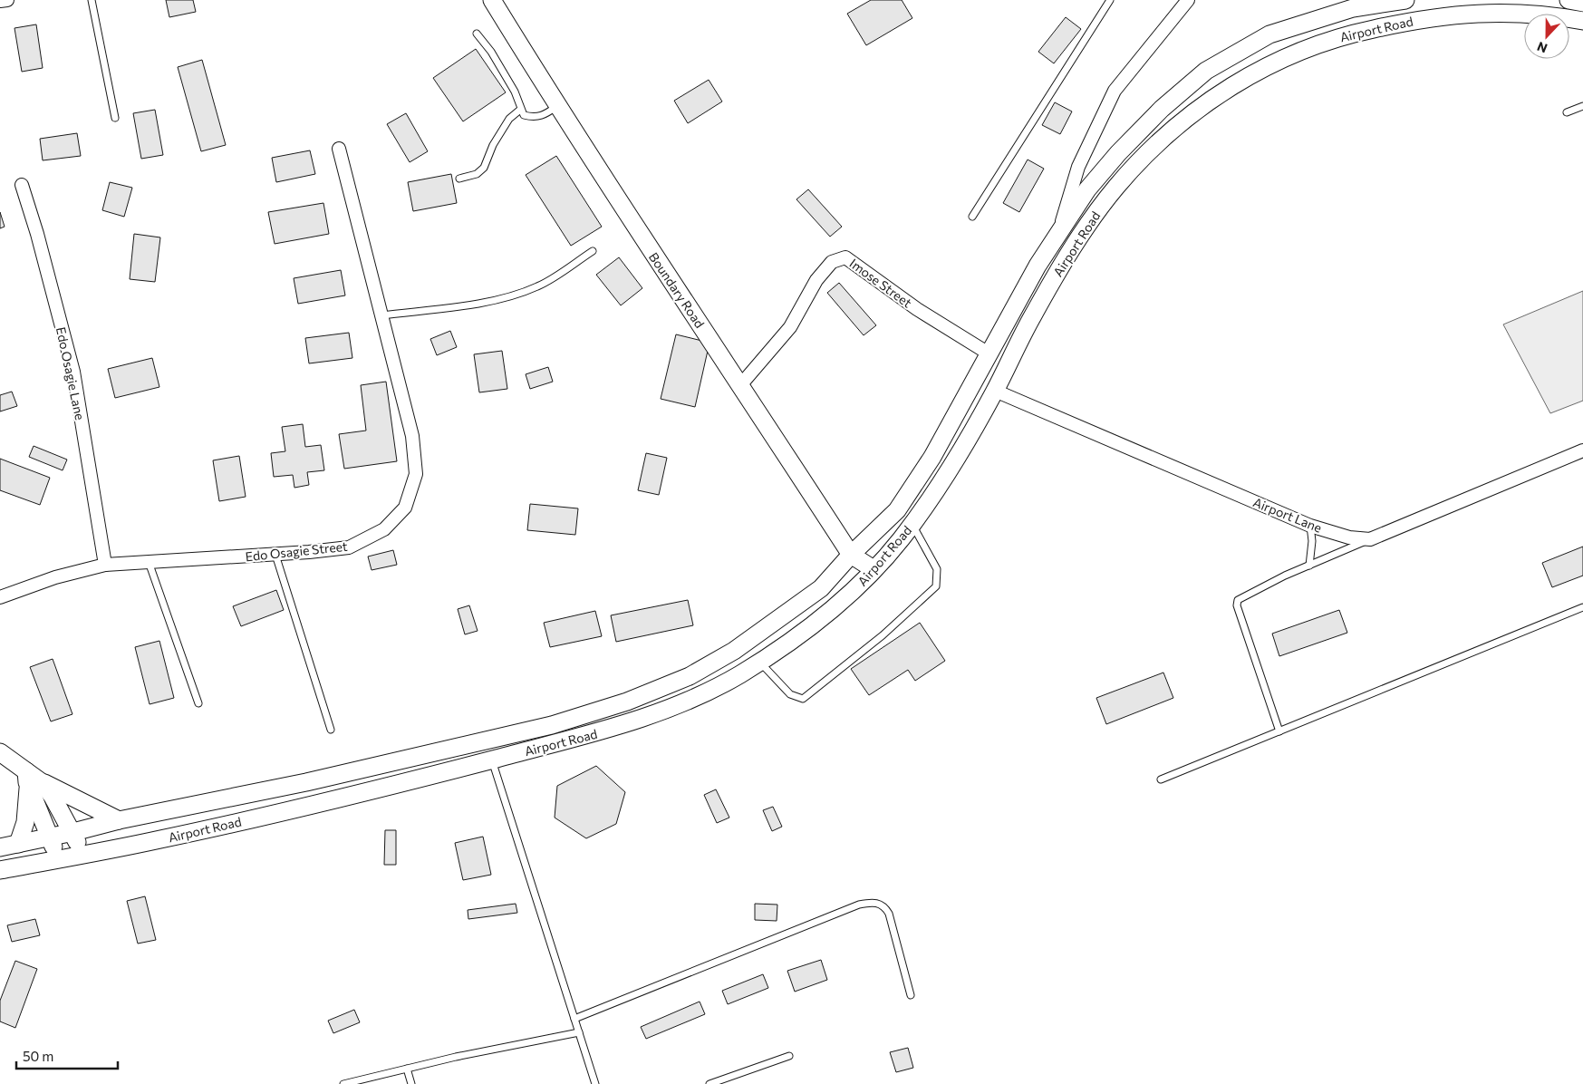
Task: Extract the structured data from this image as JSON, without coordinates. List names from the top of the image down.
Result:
{
  "streets": {
    "main road": ["Airport Road", "Boundary Road"],
    "street": [
      "Imose Street",
      "Edo Osagie Lane",
      "Airport Lane",
      "Edo Osagie Street"
    ]
  },
  "crossings": [
    ["Airport Road", "Imose Street"],
    ["Airport Road", "Boundary Road"],
    ["Airport Road", "Airport Lane"],
    ["Imose Street", "Boundary Road"],
    ["Edo Osagie Lane", "Edo Osagie Street"]
  ],
  "scale_bar": "50 m",
  "north": "bottom"
}
